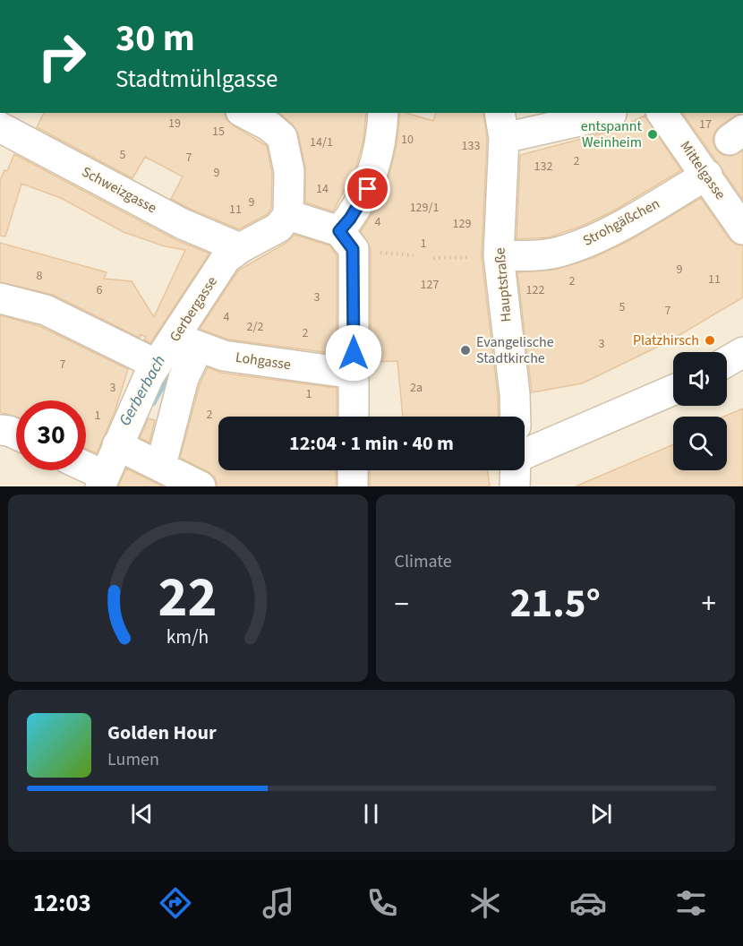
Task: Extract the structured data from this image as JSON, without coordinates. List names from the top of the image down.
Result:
{
  "streets": {
    "street": [
      "Mittelgasse",
      "Schweizgasse",
      "Strohgäßchen",
      "Hauptstraße",
      "Gerbergasse",
      "Lohgasse"
    ]
  },
  "crossings": [
    ["Mittelgasse", "Strohgäßchen"],
    ["Schweizgasse", "Gerbergasse"],
    ["Strohgäßchen", "Hauptstraße"],
    ["Gerbergasse", "Lohgasse"]
  ],
  "water": ["Gerberbach"],
  "places": ["entspannt Weinheim", "Platzhirsch", "Evangelische Stadtkirche"],
  "house_numbers": [
    "19",
    "17",
    "15",
    "10",
    "14/1",
    "133",
    "5",
    "7",
    "2",
    "132",
    "9",
    "14",
    "9",
    "129/1",
    "11",
    "4",
    "129",
    "1",
    "9",
    "8",
    "11",
    "2",
    "127",
    "6",
    "122",
    "3",
    "5",
    "7",
    "4",
    "2/2",
    "2",
    "3",
    "7",
    "3",
    "2a",
    "1",
    "2",
    "1"
  ],
  "page": {
    "turn": ["30 m", "Stadtmühlgasse"],
    "limit": "30",
    "trip": "12:04 · 1 min · 40 m",
    "tile": "Climate",
    "heat": ["−", "21.5°", "+"],
    "song": ["Golden Hour", "Lumen"],
    "tabs": "12:03",
    "gauge": ["22", "km/h"]
  }
}
